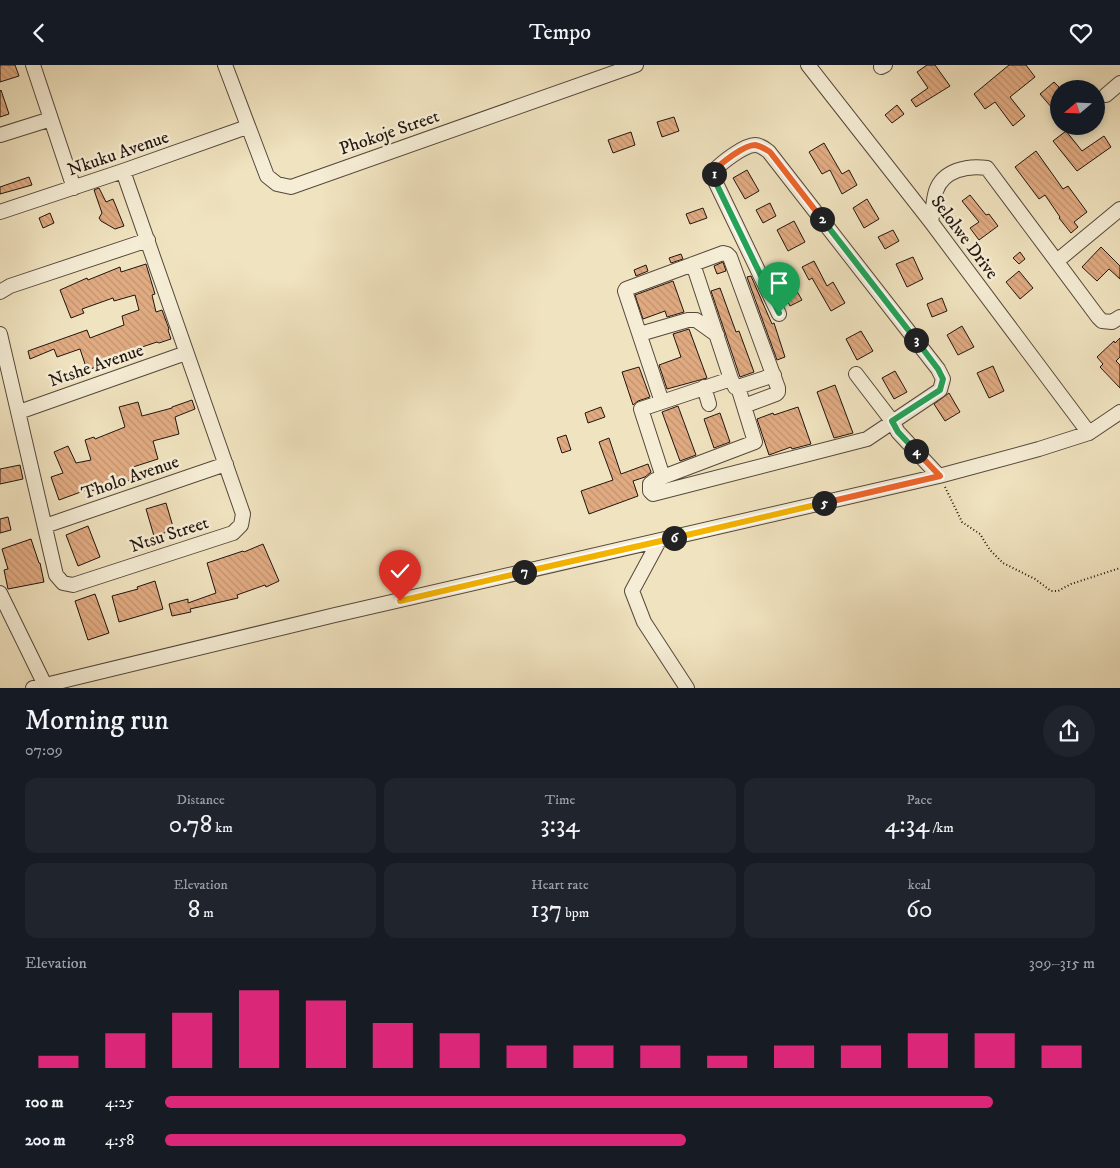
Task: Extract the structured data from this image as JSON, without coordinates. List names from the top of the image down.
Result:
{
  "streets": {
    "street": [
      "Phokoje Street",
      "Nkuku Avenue",
      "Selolwe Drive",
      "Ntshe Avenue",
      "Tholo Avenue",
      "Ntsu Street"
    ]
  },
  "crossings": [
    ["Phokoje Street", "Nkuku Avenue"],
    ["Nkuku Avenue", "Ntsu Street"],
    ["Ntshe Avenue", "Ntsu Street"],
    ["Tholo Avenue", "Ntsu Street"]
  ],
  "north": "left",
  "page": {
    "header": "Tempo",
    "pins": [
      "1",
      "2",
      "3",
      "4",
      "5",
      "6",
      "7"
    ],
    "heading": ["Morning run", "07:09"],
    "stats": [
      ["Distance", "0.78 km"],
      ["Time", "3:34"],
      ["Pace", "4:34 /km"],
      ["Elevation", "8 m"],
      ["Heart rate", "137 bpm"],
      ["kcal", "60"]
    ],
    "chart": ["Elevation", "309–315 m"],
    "list": [
      {
        "name": "100 m",
        "note": "4:25"
      },
      {
        "name": "200 m",
        "note": "4:58"
      }
    ]
  }
}
